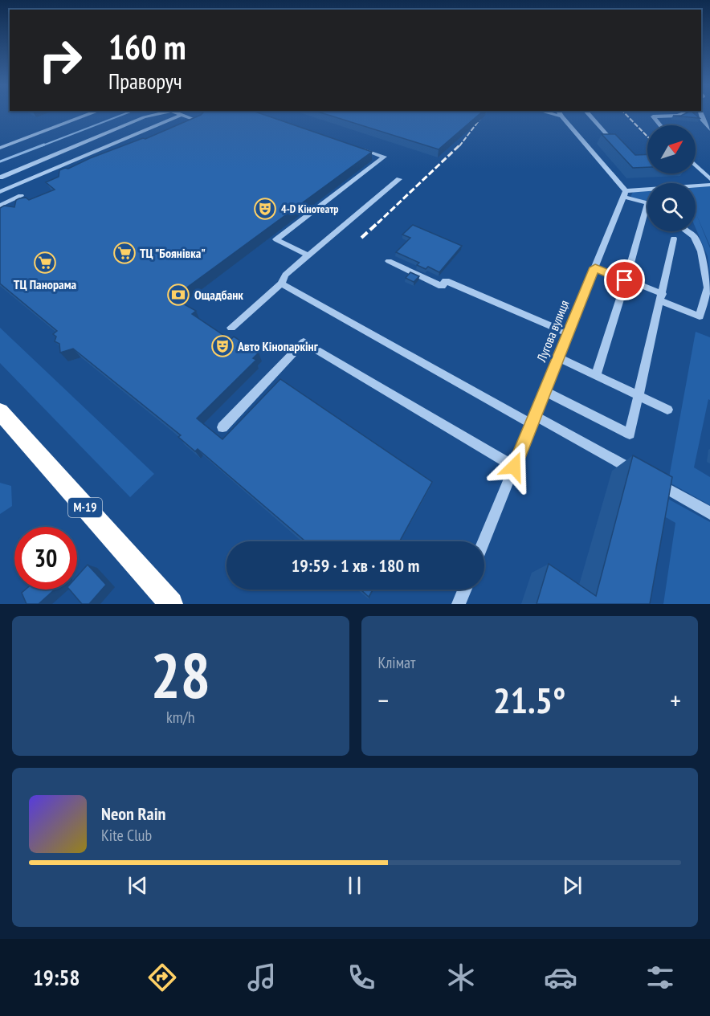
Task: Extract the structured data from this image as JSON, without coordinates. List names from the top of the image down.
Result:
{
  "streets": {
    "highway": ["М-19"],
    "street": ["Лугова вулиця"]
  },
  "places": {
    "theatre": ["4-D Кінотеатр", "Авто Кінопаркінг"],
    "supermarket": ["ТЦ \"Боянівка\"", "ТЦ Панорама"],
    "bank": ["Ощадбанк"]
  },
  "north": "top right",
  "page": {
    "turn": ["160 m", "Праворуч"],
    "limit": "30",
    "trip": "19:59 · 1 хв · 180 m",
    "tile": [
      ["28", "km/h"],
      "Клімат"
    ],
    "heat": ["−", "21.5°", "+"],
    "song": ["Neon Rain", "Kite Club"],
    "tabs": "19:58"
  }
}
